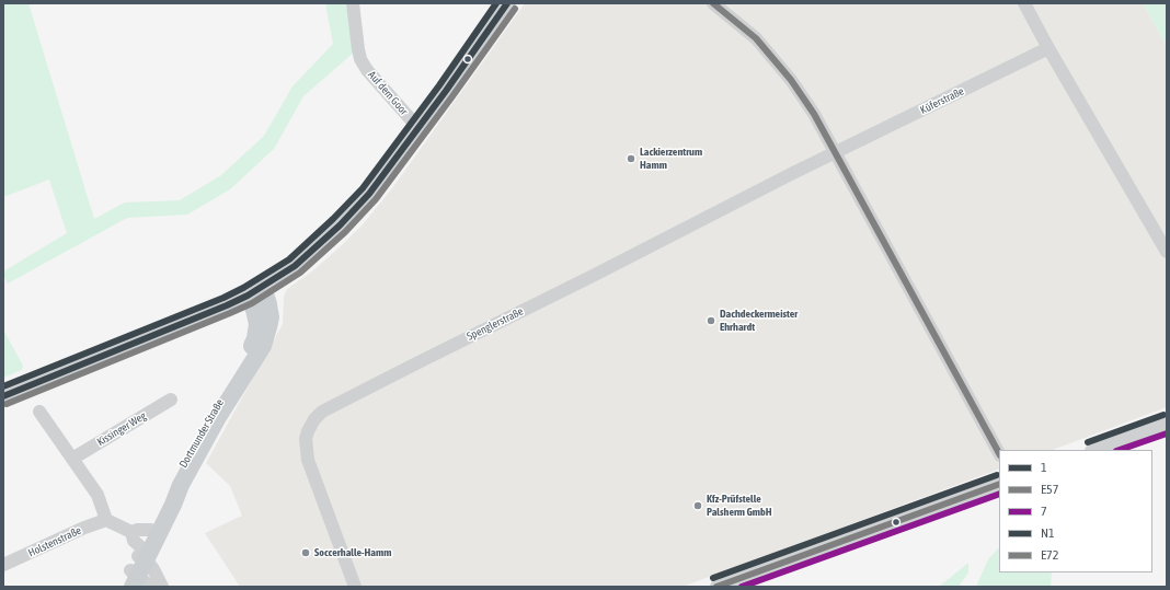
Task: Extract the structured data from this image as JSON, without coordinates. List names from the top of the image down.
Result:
{
  "streets": {
    "main road": ["Dortmunder Straße"],
    "street": [
      "Auf dem Goor",
      "Küferstraße",
      "Spenglerstraße",
      "Kissinger Weg",
      "Holstenstraße"
    ]
  },
  "crossings": [
    ["Küferstraße", "Spenglerstraße"]
  ],
  "places": [
    "Lackierzentrum Hamm",
    "Dachdeckermeister Ehrhardt",
    "Kfz-Prüfstelle Palsherm GmbH",
    "Soccerhalle-Hamm"
  ],
  "lines": [
    "transit line 1",
    "transit line E57",
    "transit line N1",
    "transit line E72",
    "transit line 7"
  ],
  "legend": [
    "1",
    "E57",
    "7",
    "N1",
    "E72"
  ]
}
